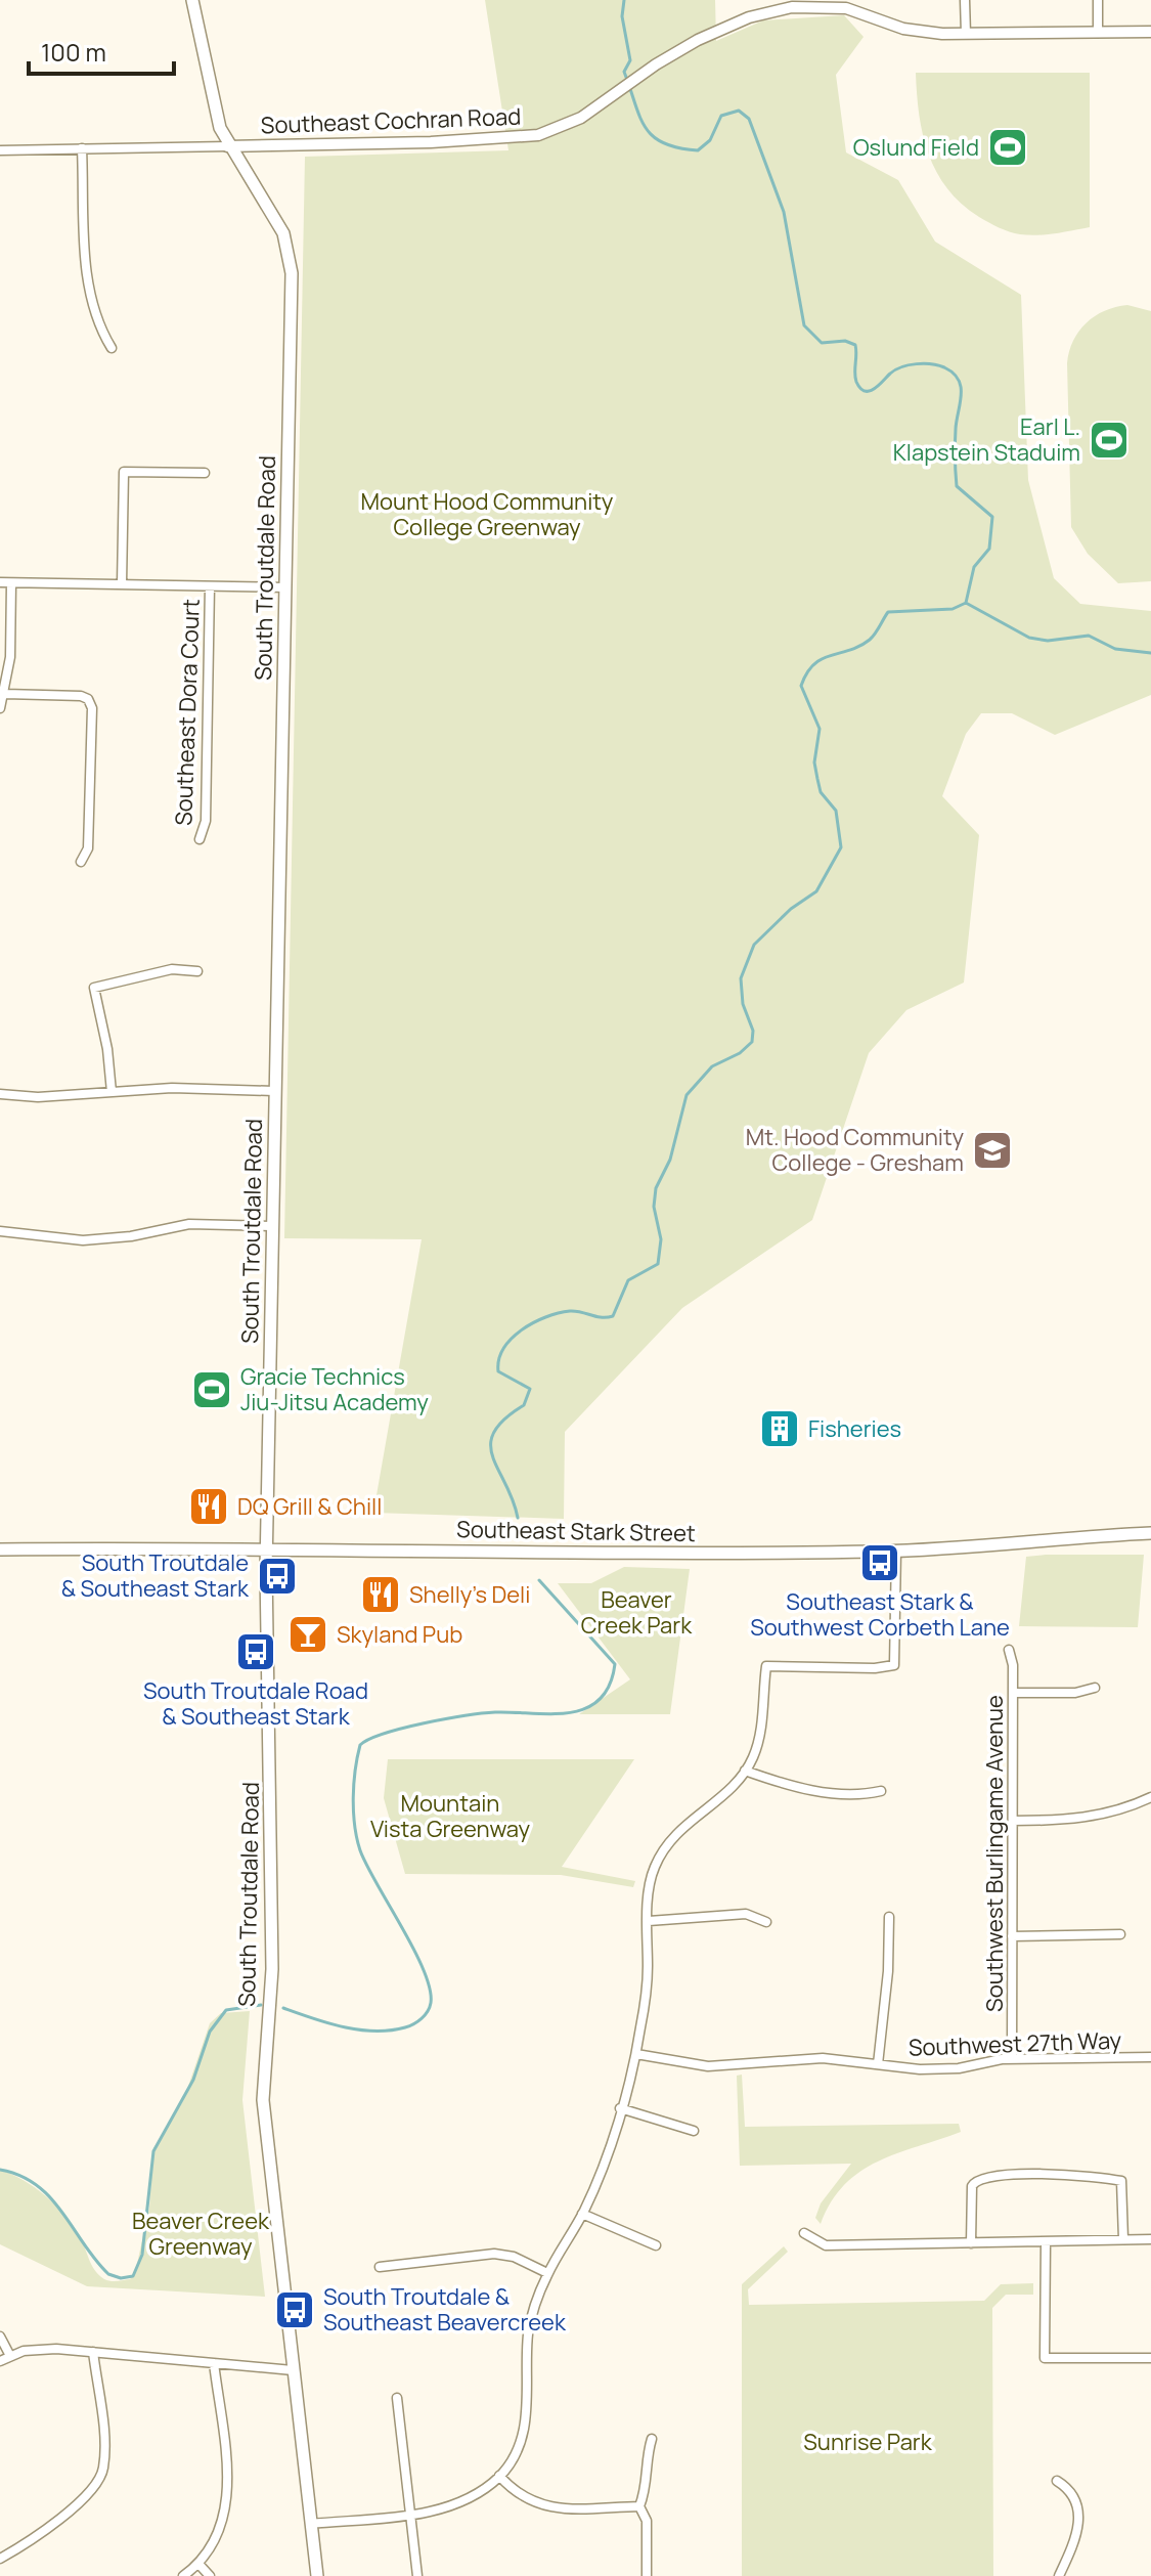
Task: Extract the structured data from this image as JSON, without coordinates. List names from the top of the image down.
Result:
{
  "streets": {
    "main road": ["South Troutdale Road", "Southeast Stark Street"],
    "street": [
      "Southeast Cochran Road",
      "Southeast Dora Court",
      "Southwest Burlingame Avenue",
      "Southwest 27th Way"
    ]
  },
  "crossings": [
    ["Southeast Cochran Road", "South Troutdale Road"],
    ["South Troutdale Road", "Southeast Stark Street"],
    ["Southwest Burlingame Avenue", "Southwest 27th Way"]
  ],
  "parks": [
    "Mount Hood Community College Greenway",
    "Beaver Creek Park",
    "Mountain Vista Greenway",
    "Beaver Creek Greenway",
    "Sunrise Park"
  ],
  "places": {
    "sports": ["Oslund Field", "Earl L. Klapstein Staduim", "Gracie Technics Jiu-Jitsu Academy"],
    "school or university": ["Mt. Hood Community College - Gresham"],
    "building": ["Fisheries"],
    "restaurant": ["DQ Grill & Chill", "Shelly's Deli"],
    "bus stop": [
      "Southeast Stark & Southwest Corbeth Lane",
      "South Troutdale & Southeast Stark",
      "South Troutdale Road & Southeast Stark",
      "South Troutdale & Southeast Beavercreek"
    ],
    "bar": ["Skyland Pub"]
  },
  "scale_bar": "100 m"
}
